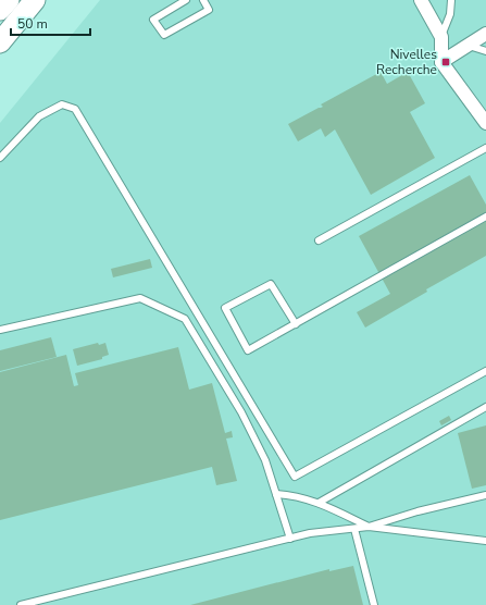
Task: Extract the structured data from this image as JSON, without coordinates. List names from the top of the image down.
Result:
{
  "places": {
    "transit": ["Nivelles Recherche"]
  },
  "scale_bar": "50 m"
}
